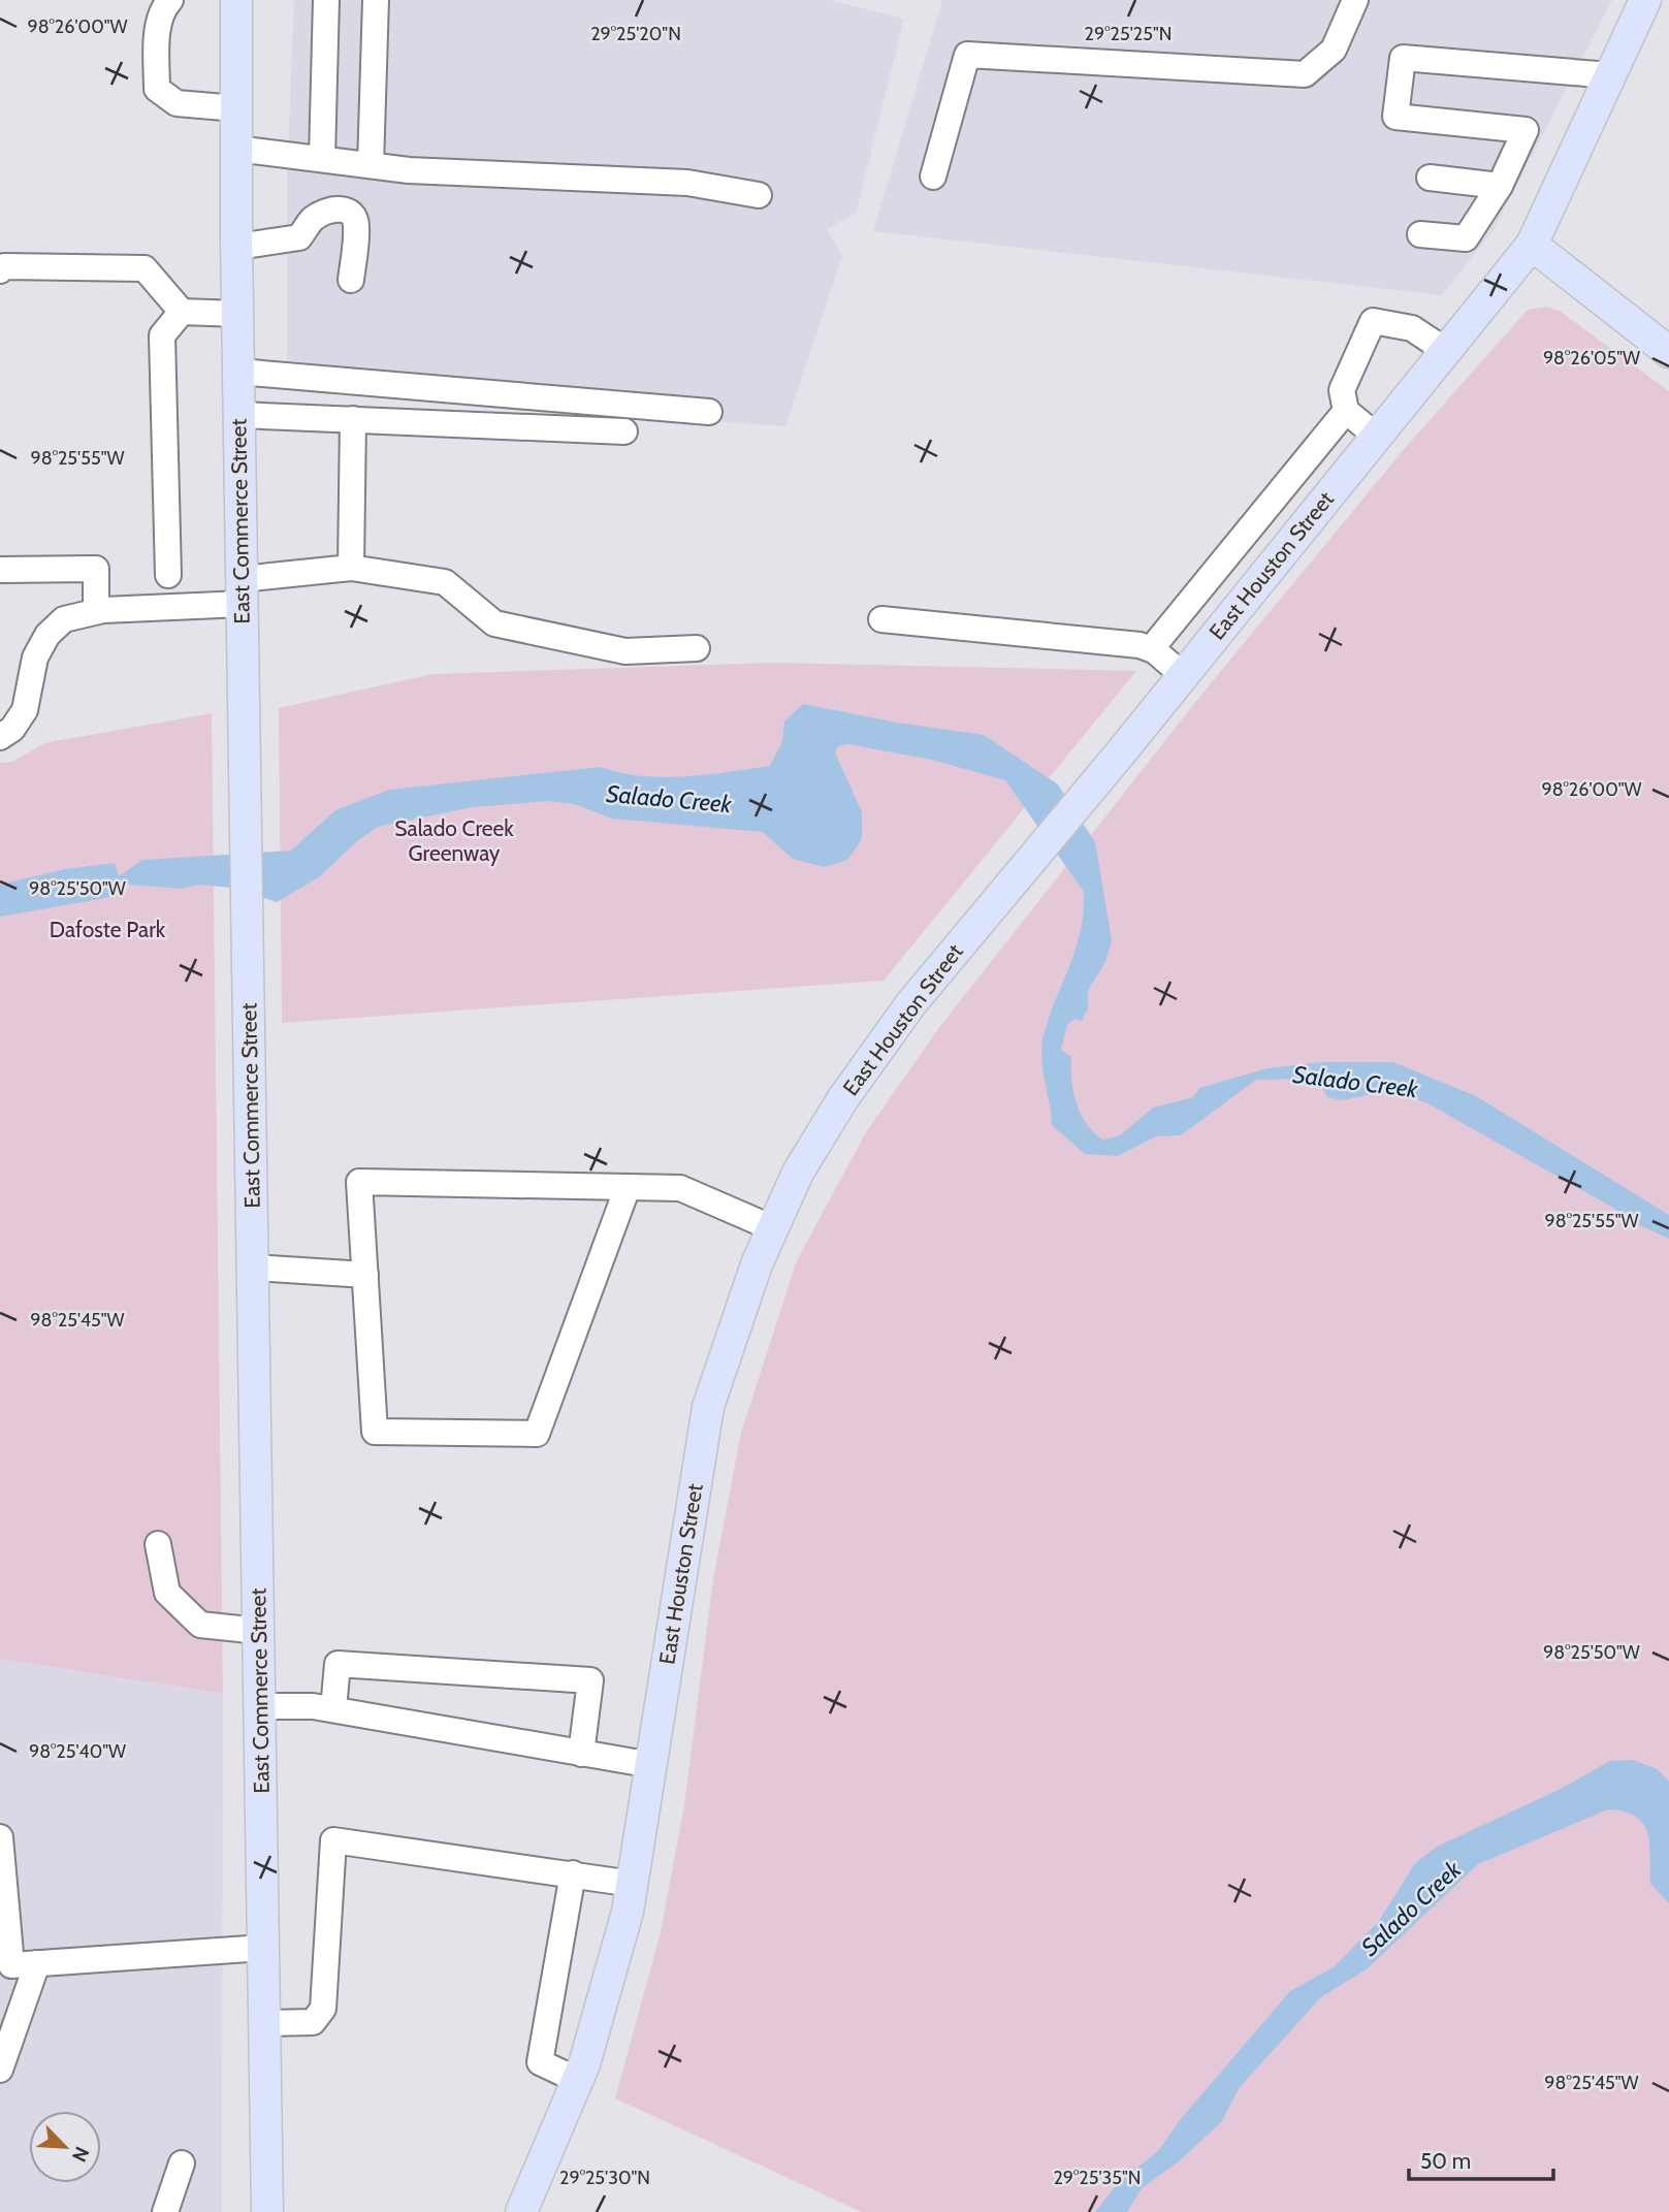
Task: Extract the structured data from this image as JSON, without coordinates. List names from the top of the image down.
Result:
{
  "streets": {
    "main road": ["East Commerce Street", "East Houston Street"]
  },
  "water": ["Salado Creek"],
  "parks": ["Salado Creek Greenway", "Dafoste Park"],
  "scale_bar": "50 m",
  "north": "bottom right",
  "coordinates": [
    "98°26'00\"W",
    "29°25'20\"N",
    "29°25'25\"N",
    "98°26'05\"W",
    "98°25'55\"W",
    "98°25'50\"W",
    "98°25'45\"W",
    "98°25'40\"W",
    "29°25'30\"N",
    "29°25'35\"N"
  ]
}
